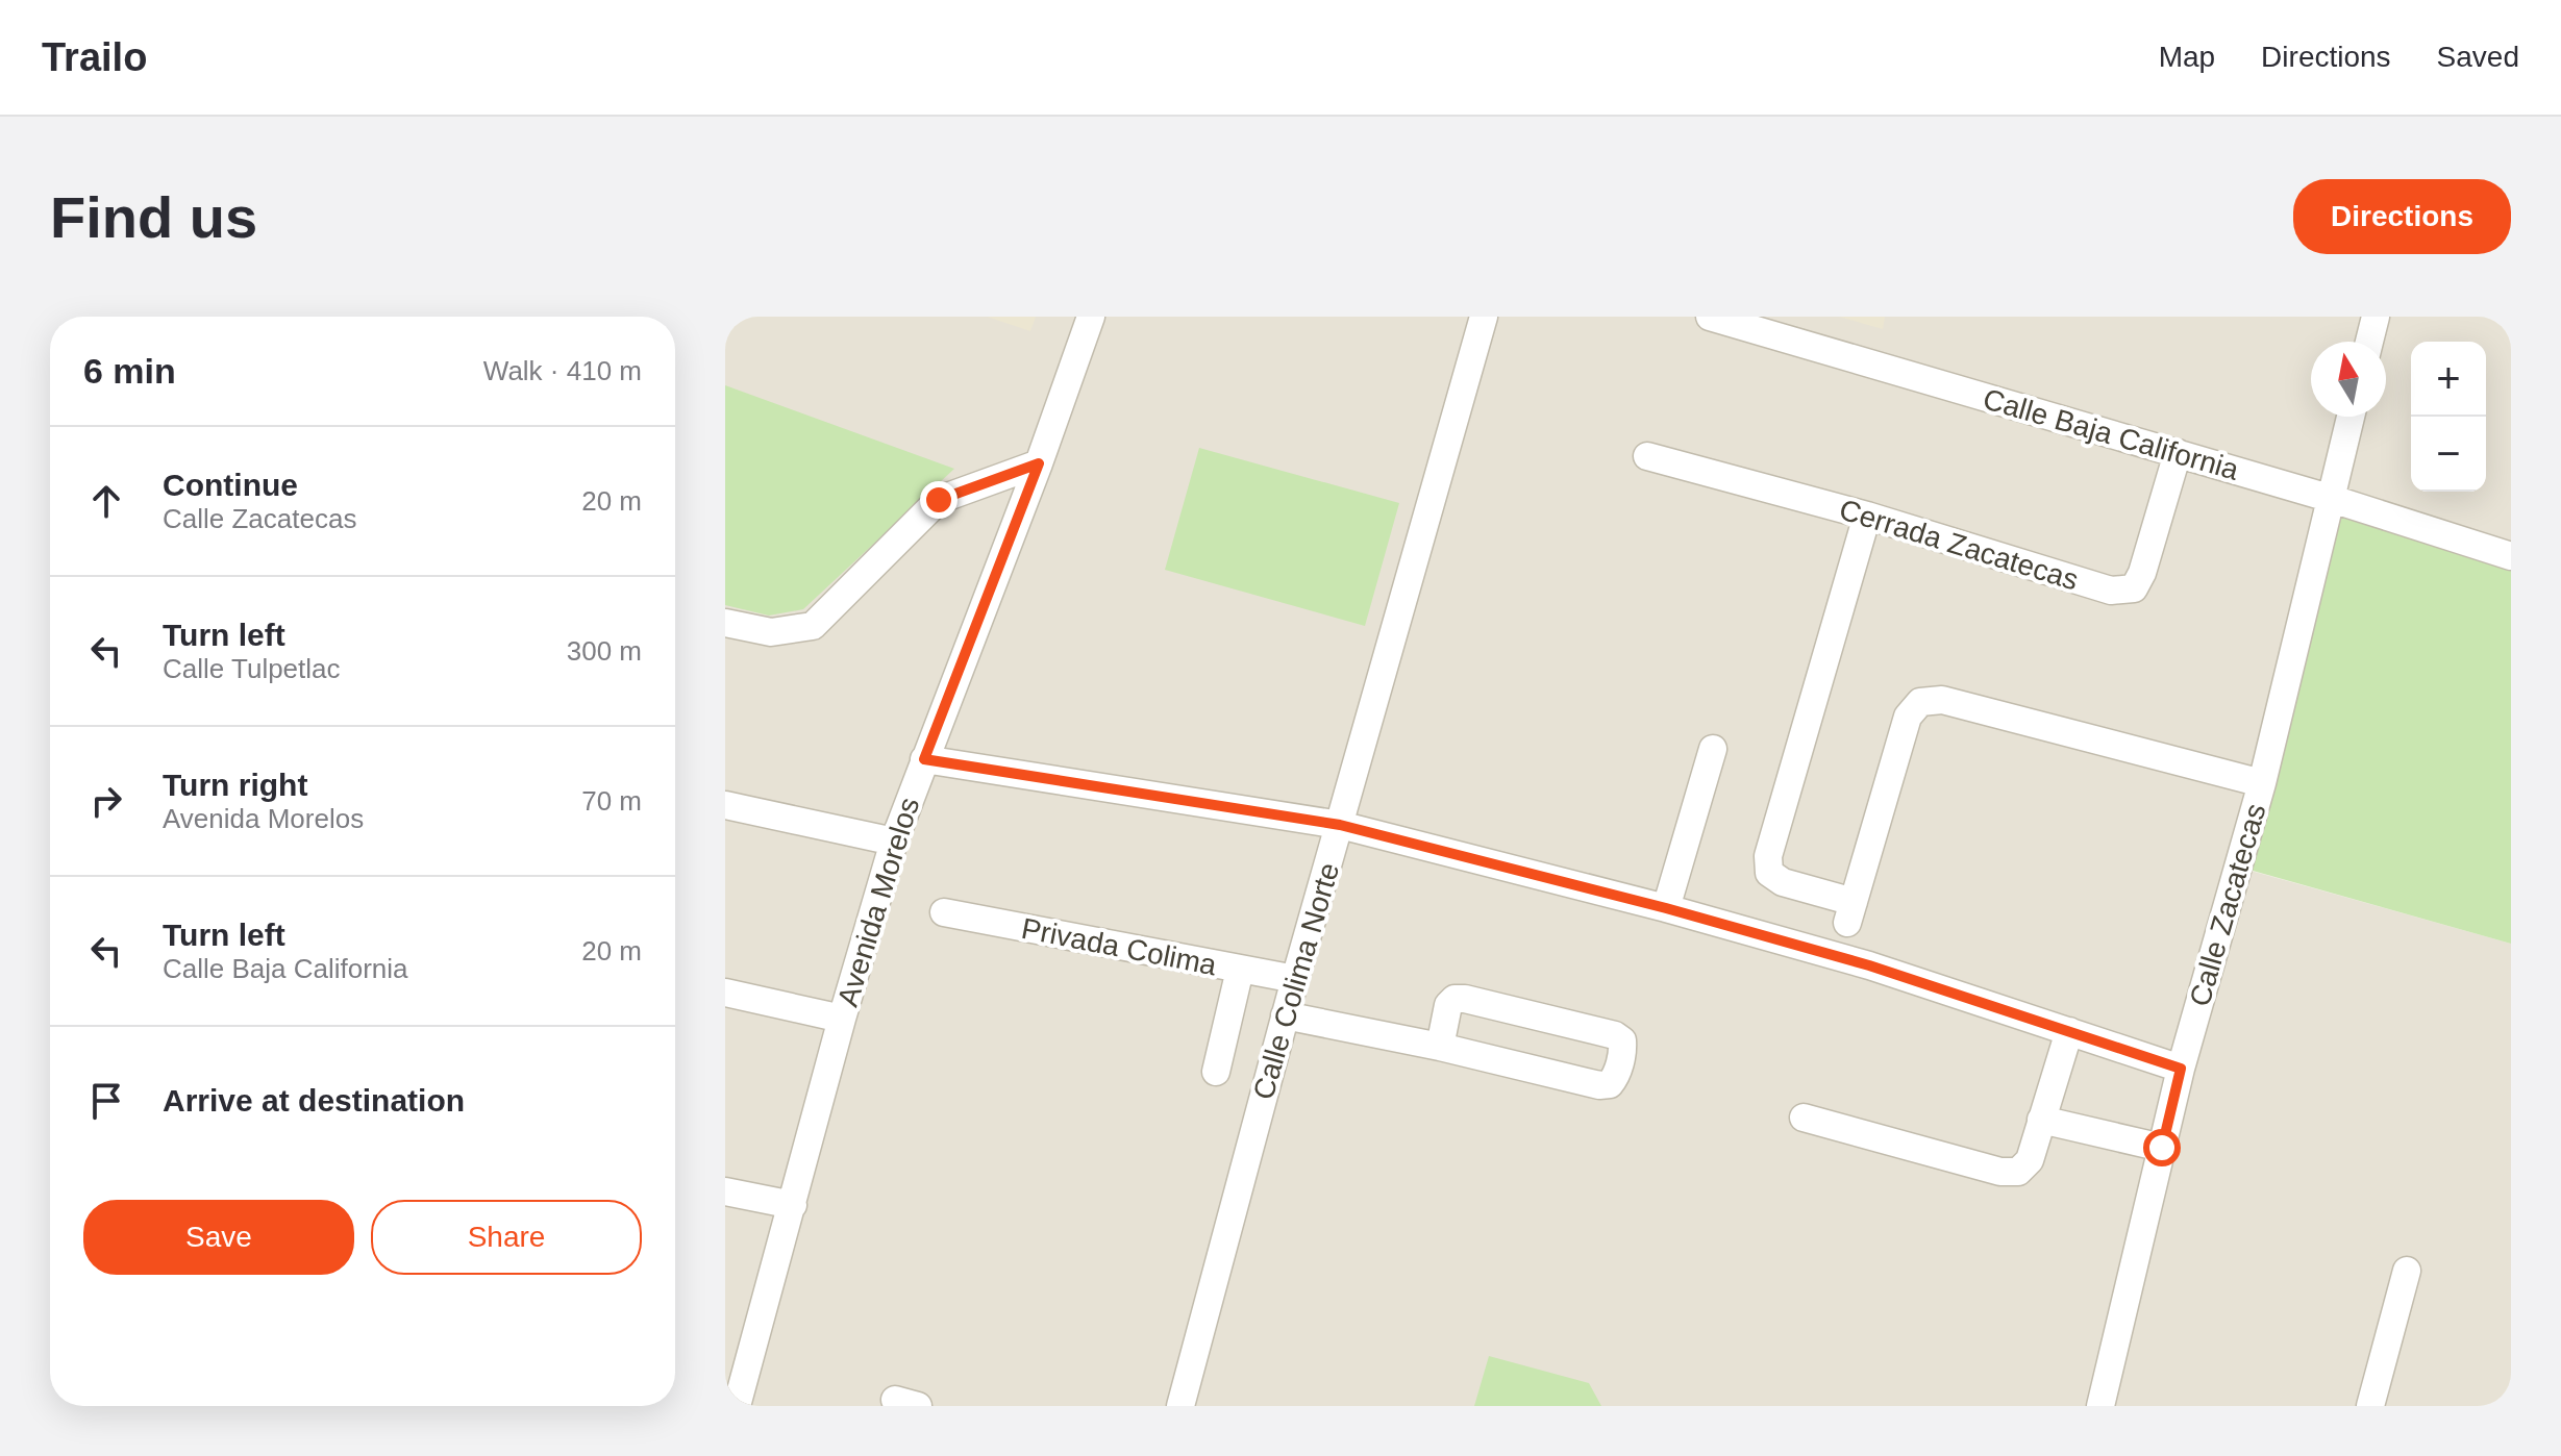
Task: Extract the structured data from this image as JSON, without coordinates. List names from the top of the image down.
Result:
{
  "streets": {
    "street": [
      "Calle Baja California",
      "Cerrada Zacatecas",
      "Avenida Morelos",
      "Calle Zacatecas",
      "Privada Colima",
      "Calle Colima Norte"
    ]
  },
  "crossings": [
    ["Calle Baja California", "Cerrada Zacatecas"],
    ["Calle Baja California", "Calle Zacatecas"],
    ["Privada Colima", "Calle Colima Norte"]
  ],
  "north": "top",
  "page": {
    "header": "Trailo",
    "nav": ["Map", "Directions", "Saved"],
    "buttons": [
      "Directions",
      ["Save", "Share"]
    ],
    "title": "Find us",
    "heading": ["6 min", "Walk · 410 m"],
    "map_buttons": ["+", "−"],
    "list": [
      ["Continue", "Calle Zacatecas", "20 m"],
      ["Turn left", "Calle Tulpetlac", "300 m"],
      ["Turn right", "Avenida Morelos", "70 m"],
      ["Turn left", "Calle Baja California", "20 m"],
      "Arrive at destination"
    ]
  }
}
